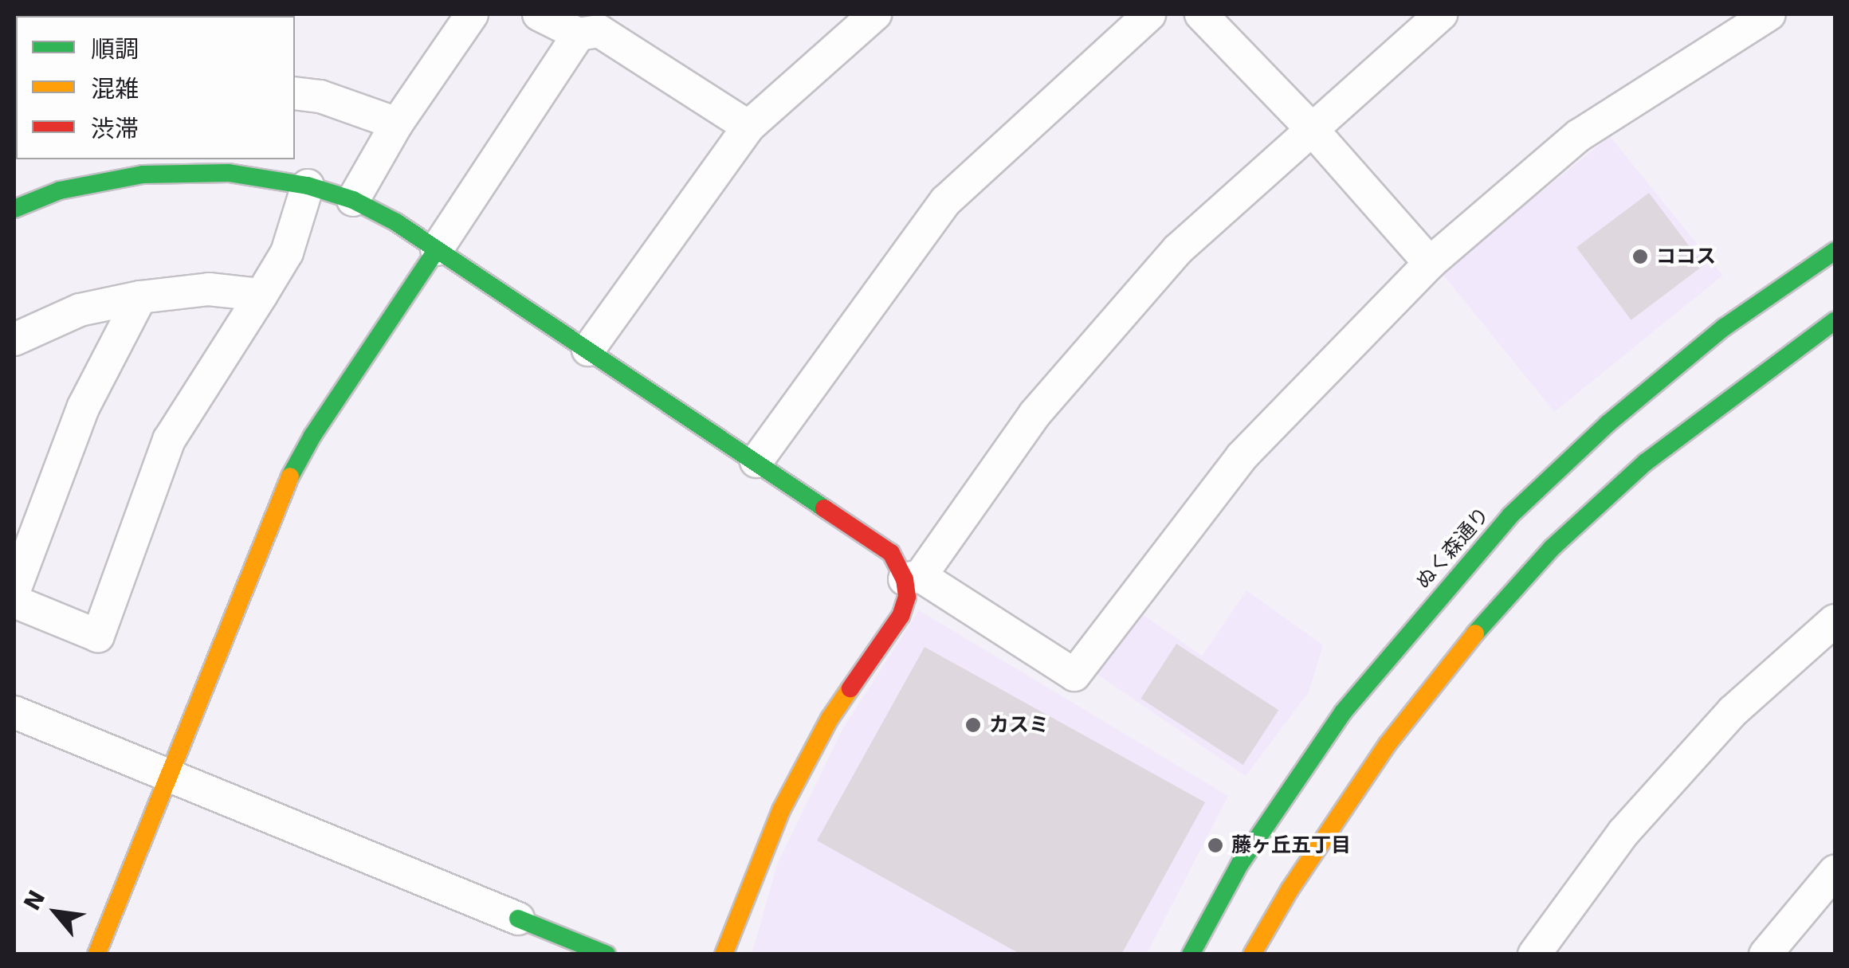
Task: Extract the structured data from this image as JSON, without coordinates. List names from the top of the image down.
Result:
{
  "streets": {
    "street": ["ぬく森通り"]
  },
  "places": ["ココス", "カスミ", "藤ヶ丘五丁目"],
  "legend": ["順調", "混雑", "渋滞"],
  "north": "top left"
}
